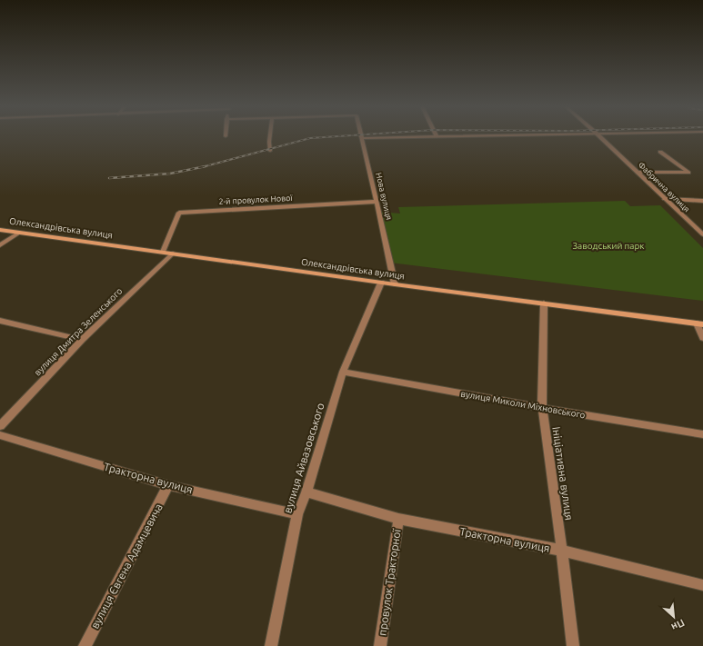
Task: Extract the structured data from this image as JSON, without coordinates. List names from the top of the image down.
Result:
{
  "streets": {
    "main road": ["Олександрівська вулиця"],
    "street": [
      "Фабрична вулиця",
      "Нова вулиця",
      "2-й провулок Нової",
      "вулиця Дмитра Зеленського",
      "вулиця Миколи Міхновського",
      "вулиця Айвазовського",
      "Ініціативна вулиця",
      "Тракторна вулиця",
      "вулиця Євгена Адамцевича",
      "провулок Тракторної"
    ]
  },
  "crossings": [
    ["Нова вулиця", "2-й провулок Нової"],
    ["Нова вулиця", "Олександрівська вулиця"],
    ["2-й провулок Нової", "Олександрівська вулиця"],
    ["Олександрівська вулиця", "вулиця Дмитра Зеленського"],
    ["Олександрівська вулиця", "вулиця Айвазовського"],
    ["Олександрівська вулиця", "Ініціативна вулиця"],
    ["вулиця Миколи Міхновського", "вулиця Айвазовського"],
    ["вулиця Миколи Міхновського", "Ініціативна вулиця"],
    ["вулиця Айвазовського", "Тракторна вулиця"],
    ["Ініціативна вулиця", "Тракторна вулиця"],
    ["Тракторна вулиця", "вулиця Євгена Адамцевича"],
    ["Тракторна вулиця", "провулок Тракторної"]
  ],
  "parks": ["Заводський парк"],
  "north": "bottom right"
}
